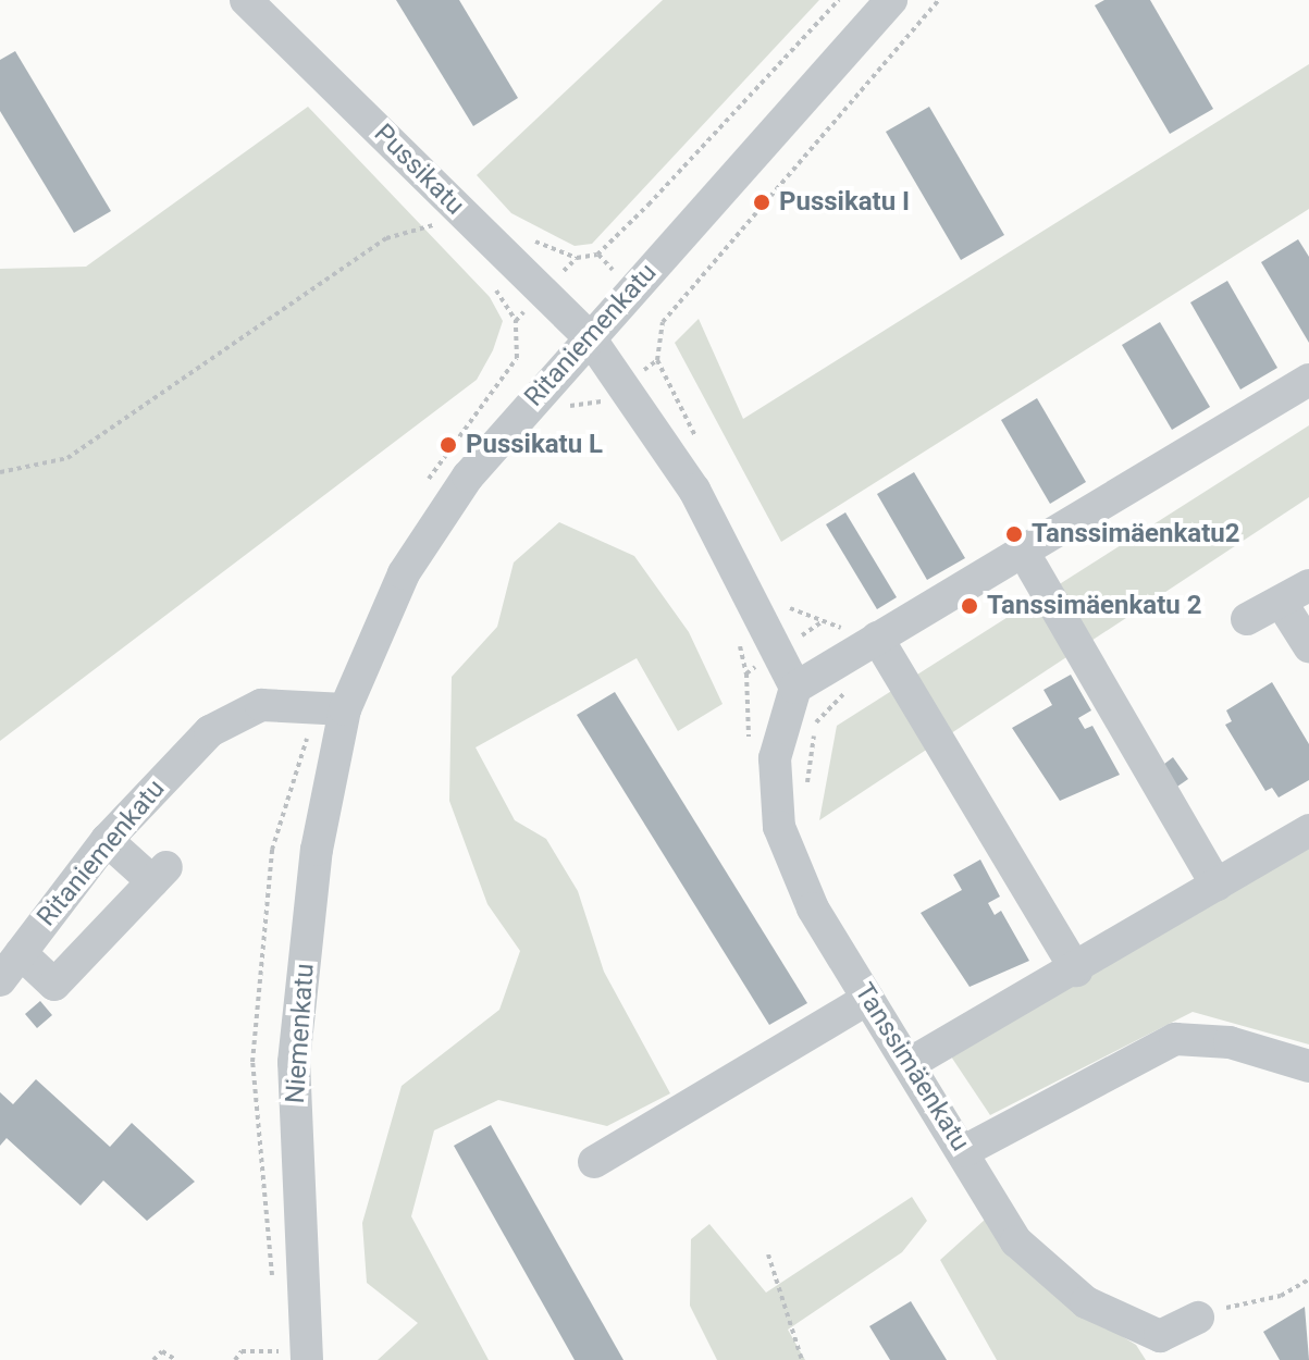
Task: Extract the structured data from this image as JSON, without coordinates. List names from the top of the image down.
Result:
{
  "streets": {
    "street": [
      "Pussikatu",
      "Ritaniemenkatu",
      "Niemenkatu",
      "Tanssimäenkatu"
    ]
  },
  "crossings": [
    ["Pussikatu", "Ritaniemenkatu"],
    ["Ritaniemenkatu", "Niemenkatu"]
  ],
  "places": [
    "Pussikatu I",
    "Pussikatu L",
    "Tanssimäenkatu2",
    "Tanssimäenkatu 2"
  ]
}
